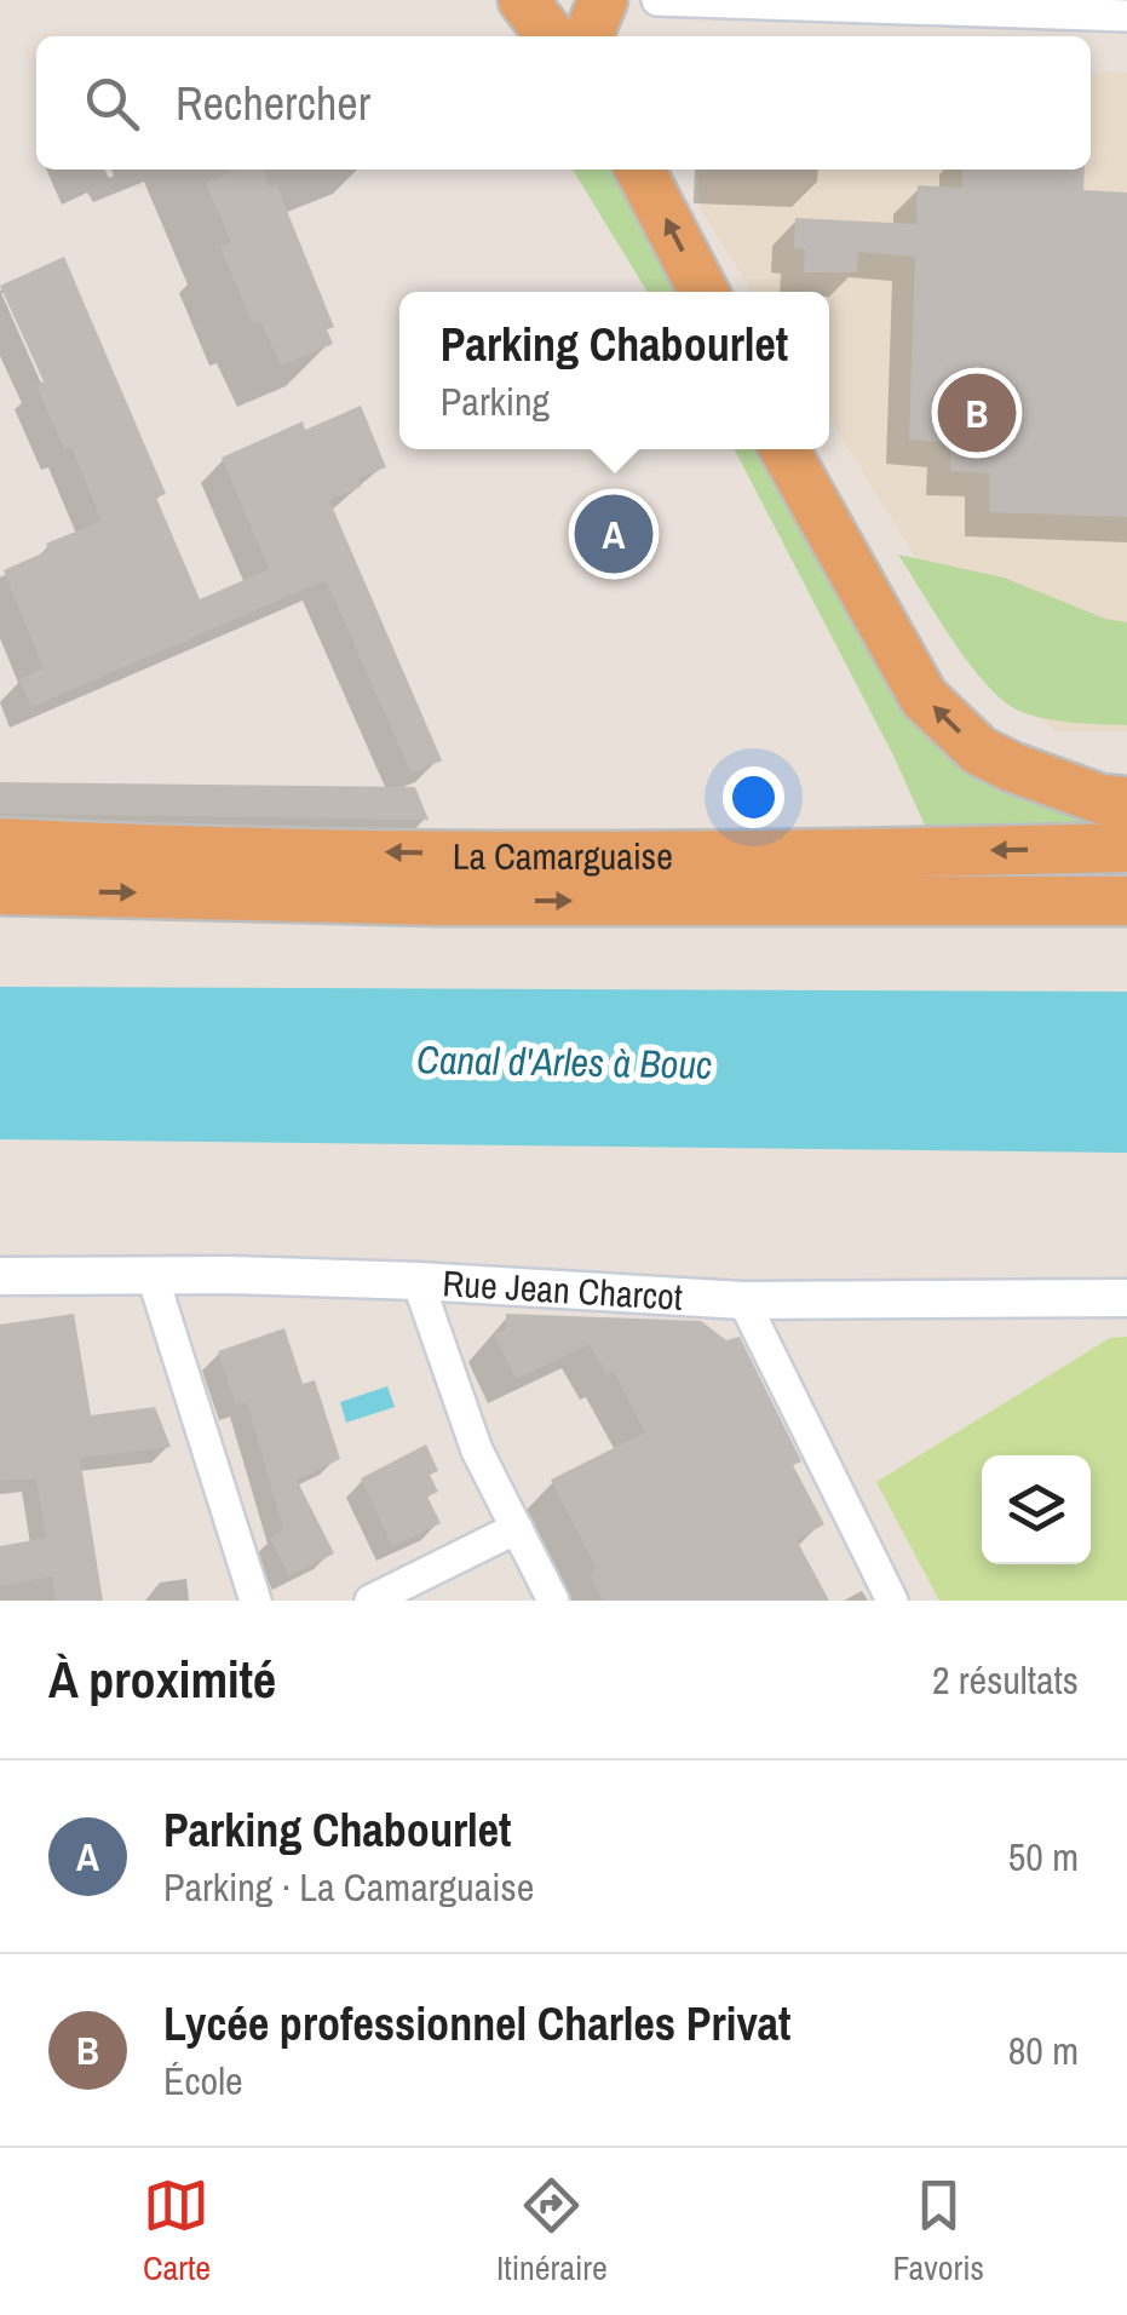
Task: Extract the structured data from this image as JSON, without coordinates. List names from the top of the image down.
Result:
{
  "streets": {
    "highway": ["La Camarguaise"],
    "street": ["Rue Jean Charcot"]
  },
  "water": ["Canal d'Arles à Bouc"],
  "page": {
    "search": "Rechercher",
    "popup": ["Parking Chabourlet", "Parking"],
    "pins": ["B", "A"],
    "heading": ["À proximité", "2 résultats"],
    "list": [
      {
        "mark": "A",
        "name": "Parking Chabourlet",
        "note": "Parking · La Camarguaise",
        "value": "50 m"
      },
      {
        "mark": "B",
        "name": "Lycée professionnel Charles Privat",
        "note": "École",
        "value": "80 m"
      }
    ],
    "nav": ["Carte", "Itinéraire", "Favoris"]
  }
}
